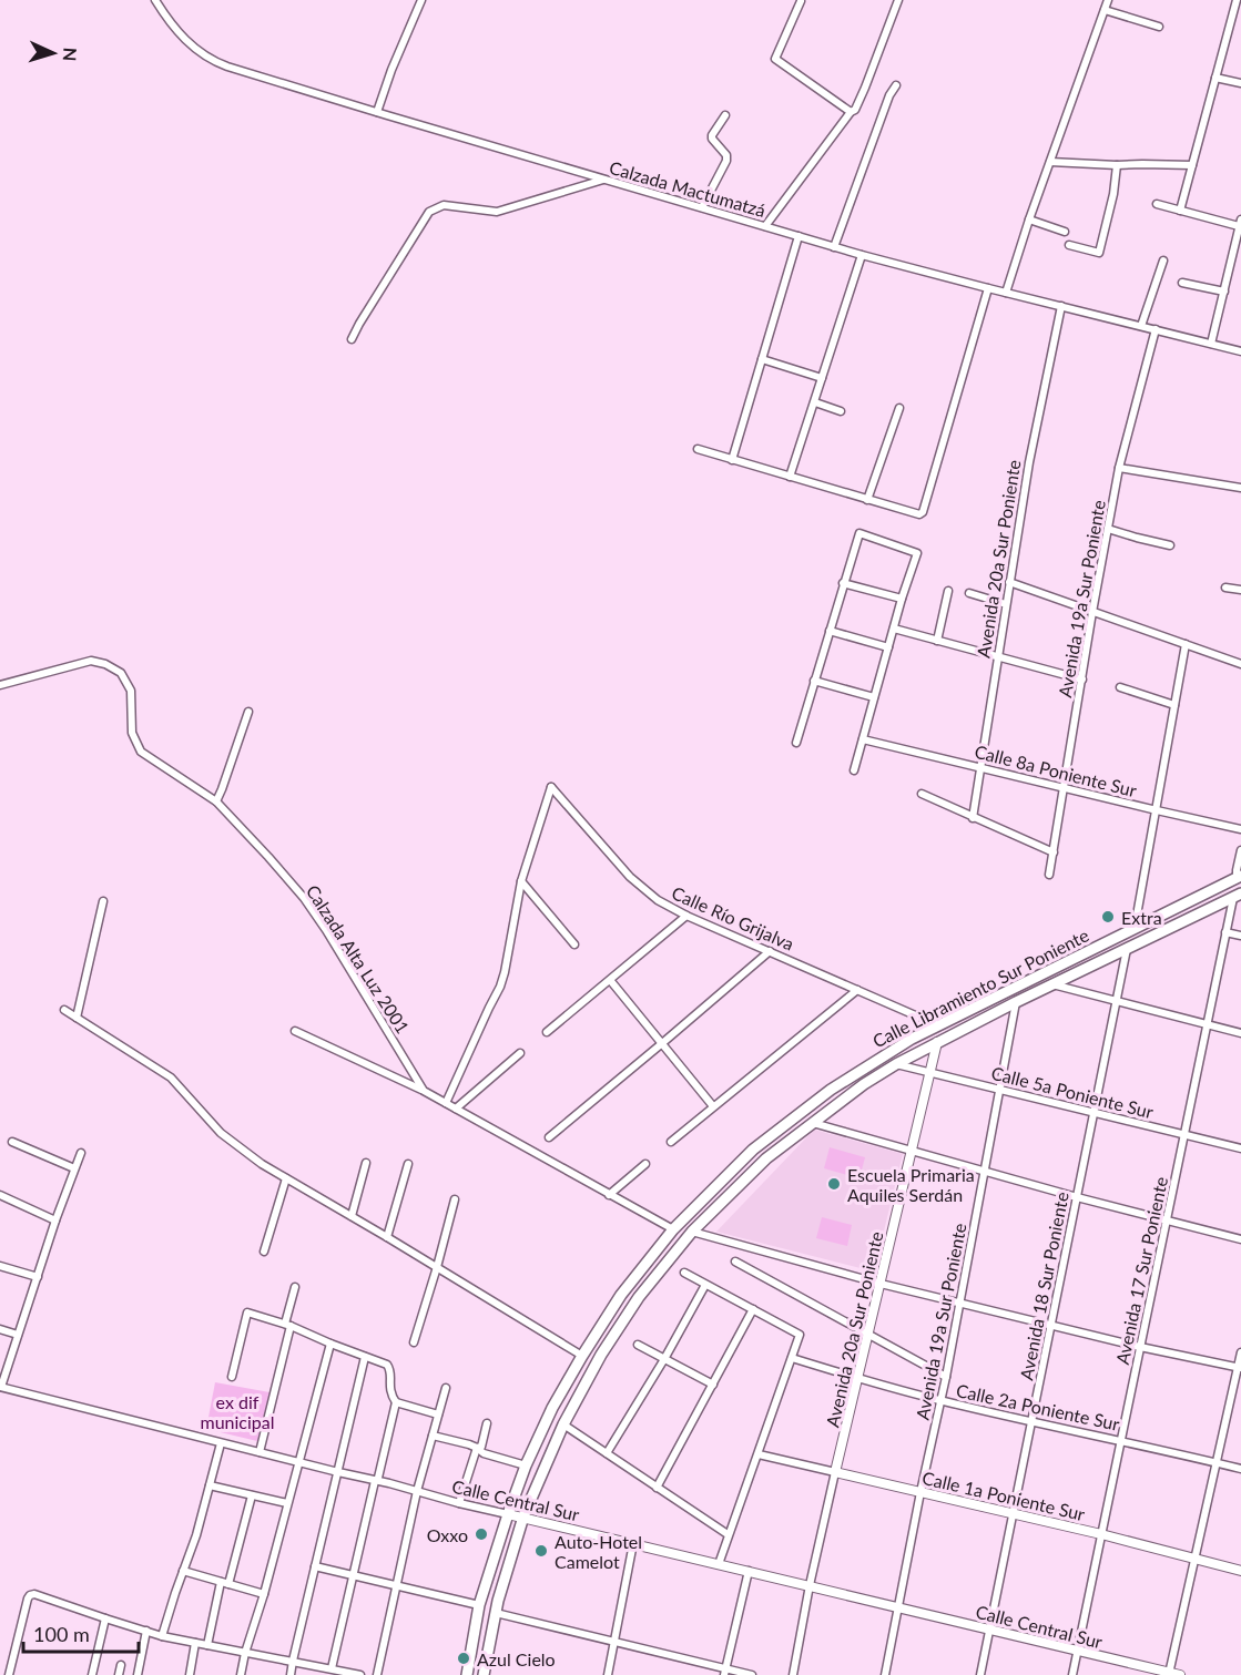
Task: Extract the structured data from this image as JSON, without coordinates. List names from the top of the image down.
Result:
{
  "streets": {
    "main road": ["Calle Libramiento Sur Poniente"],
    "street": [
      "Calzada Mactumatzá",
      "Avenida 20a Sur Poniente",
      "Avenida 19a Sur Poniente",
      "Calle 8a Poniente Sur",
      "Calle Río Grijalva",
      "Calzada Alta Luz 2001",
      "Calle 5a Poniente Sur",
      "Avenida 17 Sur Poniente",
      "Avenida 18 Sur Poniente",
      "Calle 2a Poniente Sur",
      "Calle 1a Poniente Sur",
      "Calle Central Sur"
    ]
  },
  "crossings": [
    ["Calzada Mactumatzá", "Avenida 20a Sur Poniente"],
    ["Calzada Mactumatzá", "Avenida 19a Sur Poniente"],
    ["Avenida 20a Sur Poniente", "Calle 8a Poniente Sur"],
    ["Avenida 20a Sur Poniente", "Calle Libramiento Sur Poniente"],
    ["Avenida 20a Sur Poniente", "Calle 5a Poniente Sur"],
    ["Avenida 20a Sur Poniente", "Calle 2a Poniente Sur"],
    ["Avenida 20a Sur Poniente", "Calle 1a Poniente Sur"],
    ["Avenida 20a Sur Poniente", "Calle Central Sur"],
    ["Avenida 19a Sur Poniente", "Calle 8a Poniente Sur"],
    ["Avenida 19a Sur Poniente", "Calle Libramiento Sur Poniente"],
    ["Avenida 19a Sur Poniente", "Calle 5a Poniente Sur"],
    ["Avenida 19a Sur Poniente", "Calle 2a Poniente Sur"],
    ["Avenida 19a Sur Poniente", "Calle 1a Poniente Sur"],
    ["Avenida 19a Sur Poniente", "Calle Central Sur"],
    ["Calle Río Grijalva", "Calle Libramiento Sur Poniente"],
    ["Calzada Alta Luz 2001", "Calle Libramiento Sur Poniente"],
    ["Calle Libramiento Sur Poniente", "Calle 5a Poniente Sur"],
    ["Calle Libramiento Sur Poniente", "Avenida 17 Sur Poniente"],
    ["Calle Libramiento Sur Poniente", "Avenida 18 Sur Poniente"],
    ["Calle Libramiento Sur Poniente", "Calle Central Sur"],
    ["Calle 5a Poniente Sur", "Avenida 17 Sur Poniente"],
    ["Calle 5a Poniente Sur", "Avenida 18 Sur Poniente"],
    ["Avenida 17 Sur Poniente", "Calle 2a Poniente Sur"],
    ["Avenida 17 Sur Poniente", "Calle 1a Poniente Sur"],
    ["Avenida 17 Sur Poniente", "Calle Central Sur"],
    ["Avenida 18 Sur Poniente", "Calle 2a Poniente Sur"],
    ["Avenida 18 Sur Poniente", "Calle 1a Poniente Sur"],
    ["Avenida 18 Sur Poniente", "Calle Central Sur"]
  ],
  "parks": ["ex dif municipal"],
  "places": [
    "Extra",
    "Escuela Primaria Aquiles Serdán",
    "Oxxo",
    "Auto-Hotel Camelot",
    "Azul Cielo"
  ],
  "scale_bar": "100 m",
  "north": "right"
}
